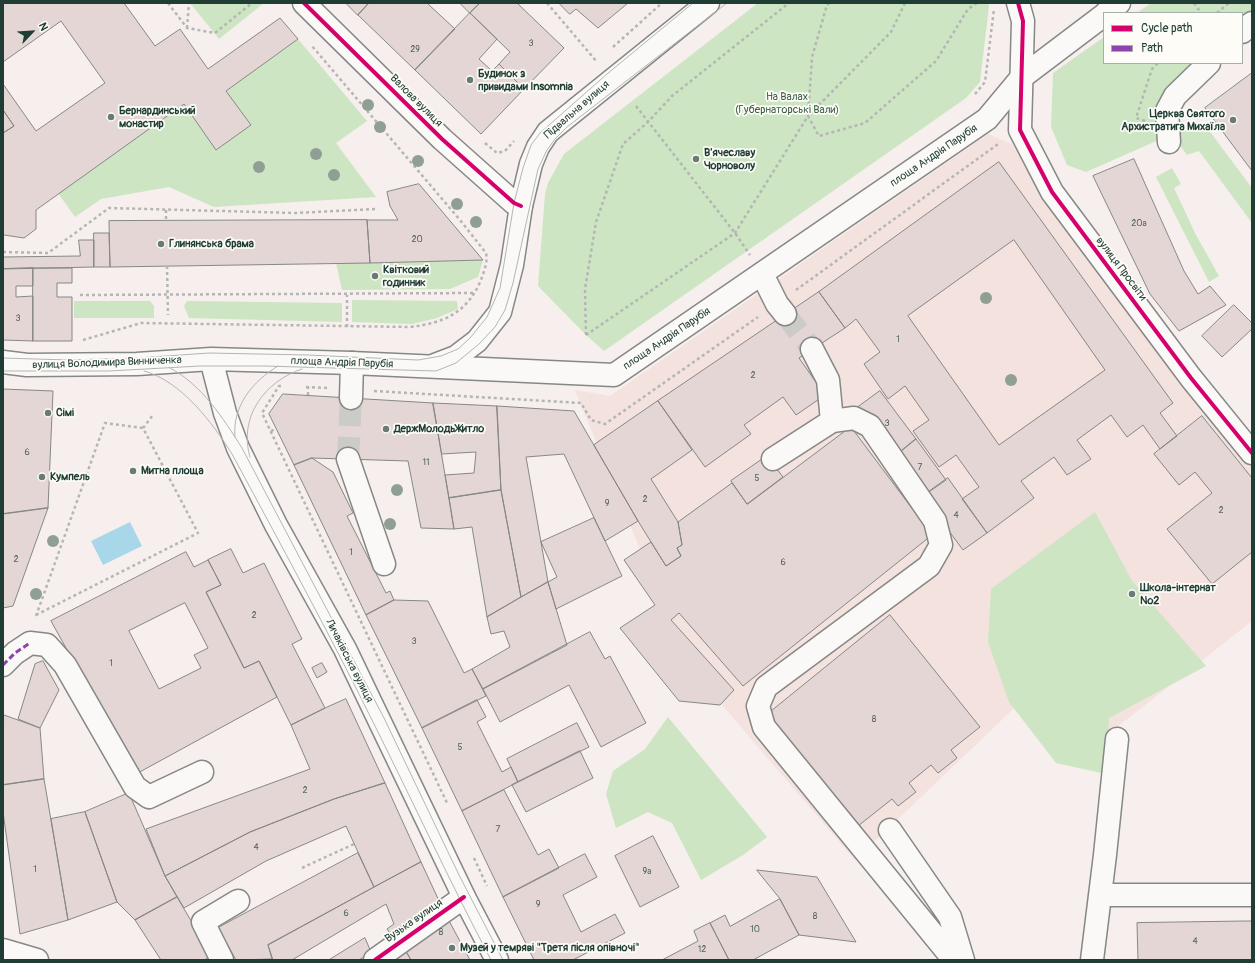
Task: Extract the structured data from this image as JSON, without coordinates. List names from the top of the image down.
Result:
{
  "streets": {
    "main road": [
      "Валова вулиця",
      "Підвальна вулиця",
      "площа Андрія Парубія",
      "вулиця Просвіти",
      "вулиця Володимира Винниченка",
      "Личаківська вулиця",
      "Вузька вулиця"
    ]
  },
  "crossings": [
    ["Валова вулиця", "Підвальна вулиця"],
    ["Підвальна вулиця", "площа Андрія Парубія"],
    ["площа Андрія Парубія", "вулиця Просвіти"],
    ["площа Андрія Парубія", "вулиця Володимира Винниченка"],
    ["площа Андрія Парубія", "Личаківська вулиця"],
    ["вулиця Володимира Винниченка", "Личаківська вулиця"],
    ["Личаківська вулиця", "Вузька вулиця"]
  ],
  "parks": ["На Валах (Губернаторські Вали)"],
  "places": [
    "Будинок з привидами Insomnia",
    "Бернардинський монастир",
    "Церква Святого Архистратига Михаїла",
    "В'ячеславу Чорноволу",
    "Глинянська брама",
    "Квітковий годинник",
    "Сімі",
    "ДержМолодьЖитло",
    "Митна площа",
    "Кумпель",
    "Школа-інтернат №2",
    "Музей у темряві \"Третя після опівночі\""
  ],
  "house_numbers": [
    "3",
    "29",
    "20а",
    "20",
    "3",
    "1",
    "2",
    "3",
    "6",
    "11",
    "7",
    "5",
    "2",
    "9",
    "2",
    "4",
    "1",
    "2",
    "6",
    "2",
    "3",
    "1",
    "8",
    "5",
    "2",
    "7",
    "4",
    "1",
    "9а",
    "9",
    "6",
    "8",
    "10",
    "8",
    "4",
    "12"
  ],
  "legend": ["Cycle path", "Path"],
  "north": "top right"
}
